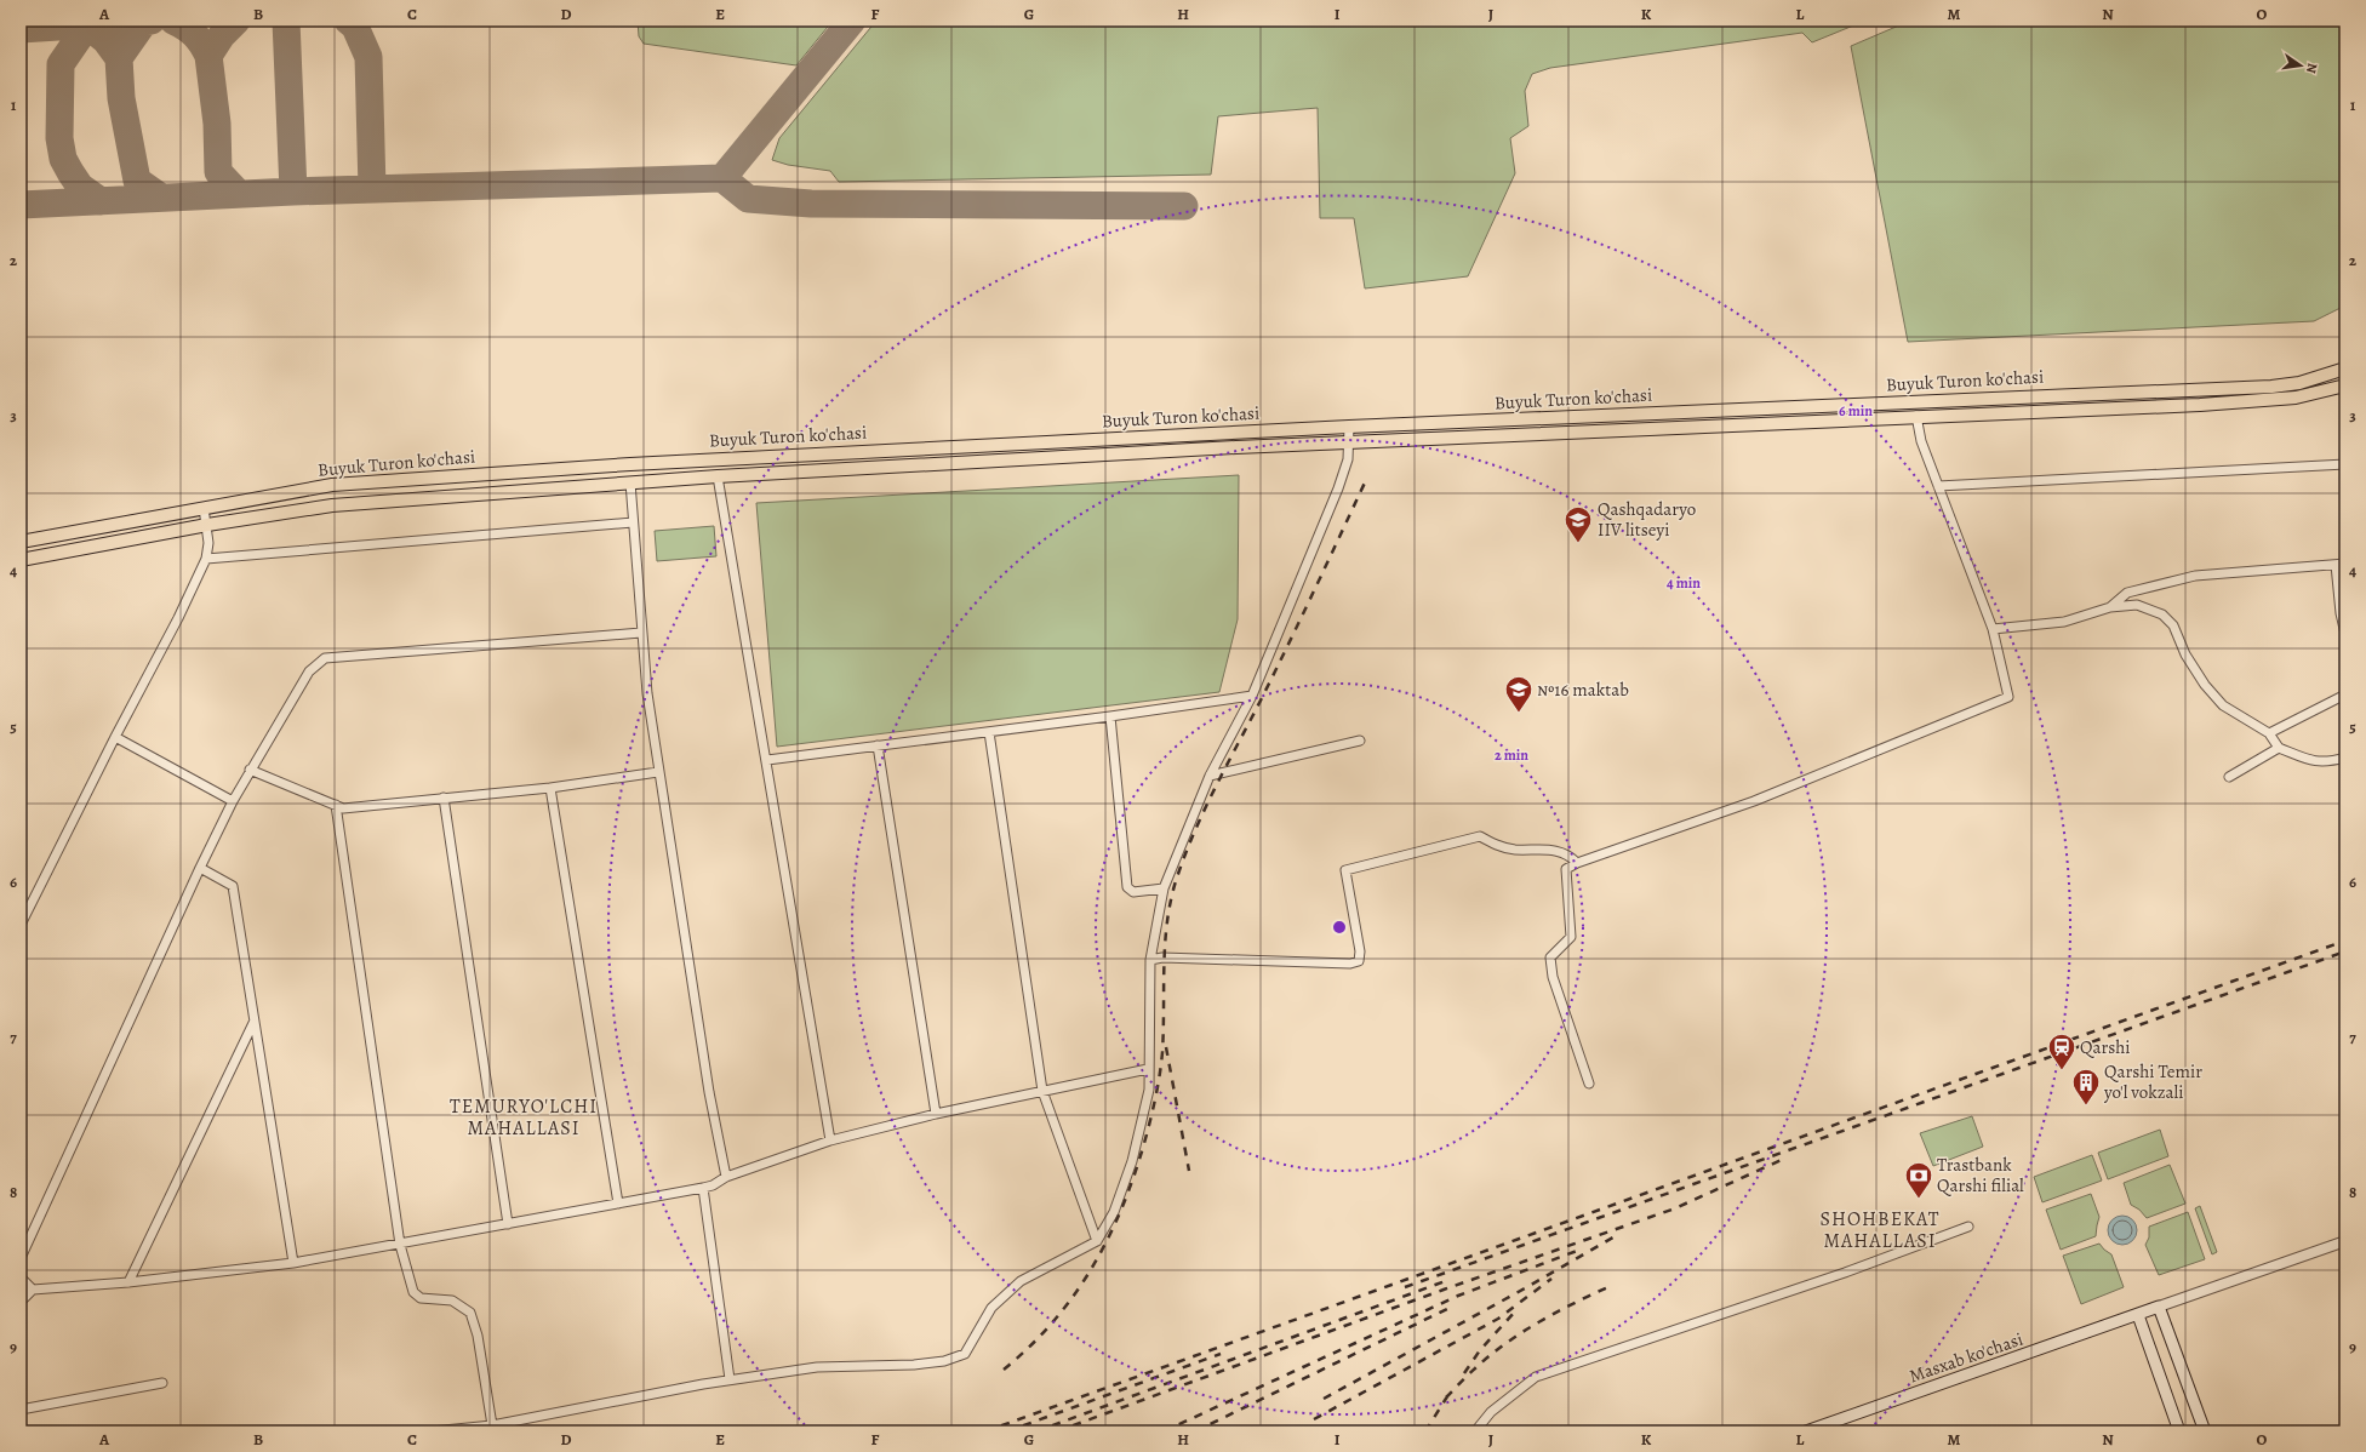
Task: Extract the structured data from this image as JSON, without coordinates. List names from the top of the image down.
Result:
{
  "streets": {
    "main road": ["Buyuk Turon ko'chasi", "Masxab ko'chasi"]
  },
  "districts": ["TEMURYO'LCHI MAHALLASI", "SHOHBEKAT MAHALLASI"],
  "places": {
    "school or university": ["Qashqadaryo IIV litseyi", "№16 maktab"],
    "station": ["Qarshi"],
    "building": ["Qarshi Temir yo'l vokzali"],
    "bank": ["Trastbank Qarshi filial"]
  },
  "north": "right",
  "grid": {
    "columns": [
      "A",
      "B",
      "C",
      "D",
      "E",
      "F",
      "G",
      "H",
      "I",
      "J",
      "K",
      "L",
      "M",
      "N",
      "O"
    ],
    "rows": [
      "1",
      "2",
      "3",
      "4",
      "5",
      "6",
      "7",
      "8",
      "9"
    ]
  },
  "rings": ["6 min", "4 min", "2 min"]
}
